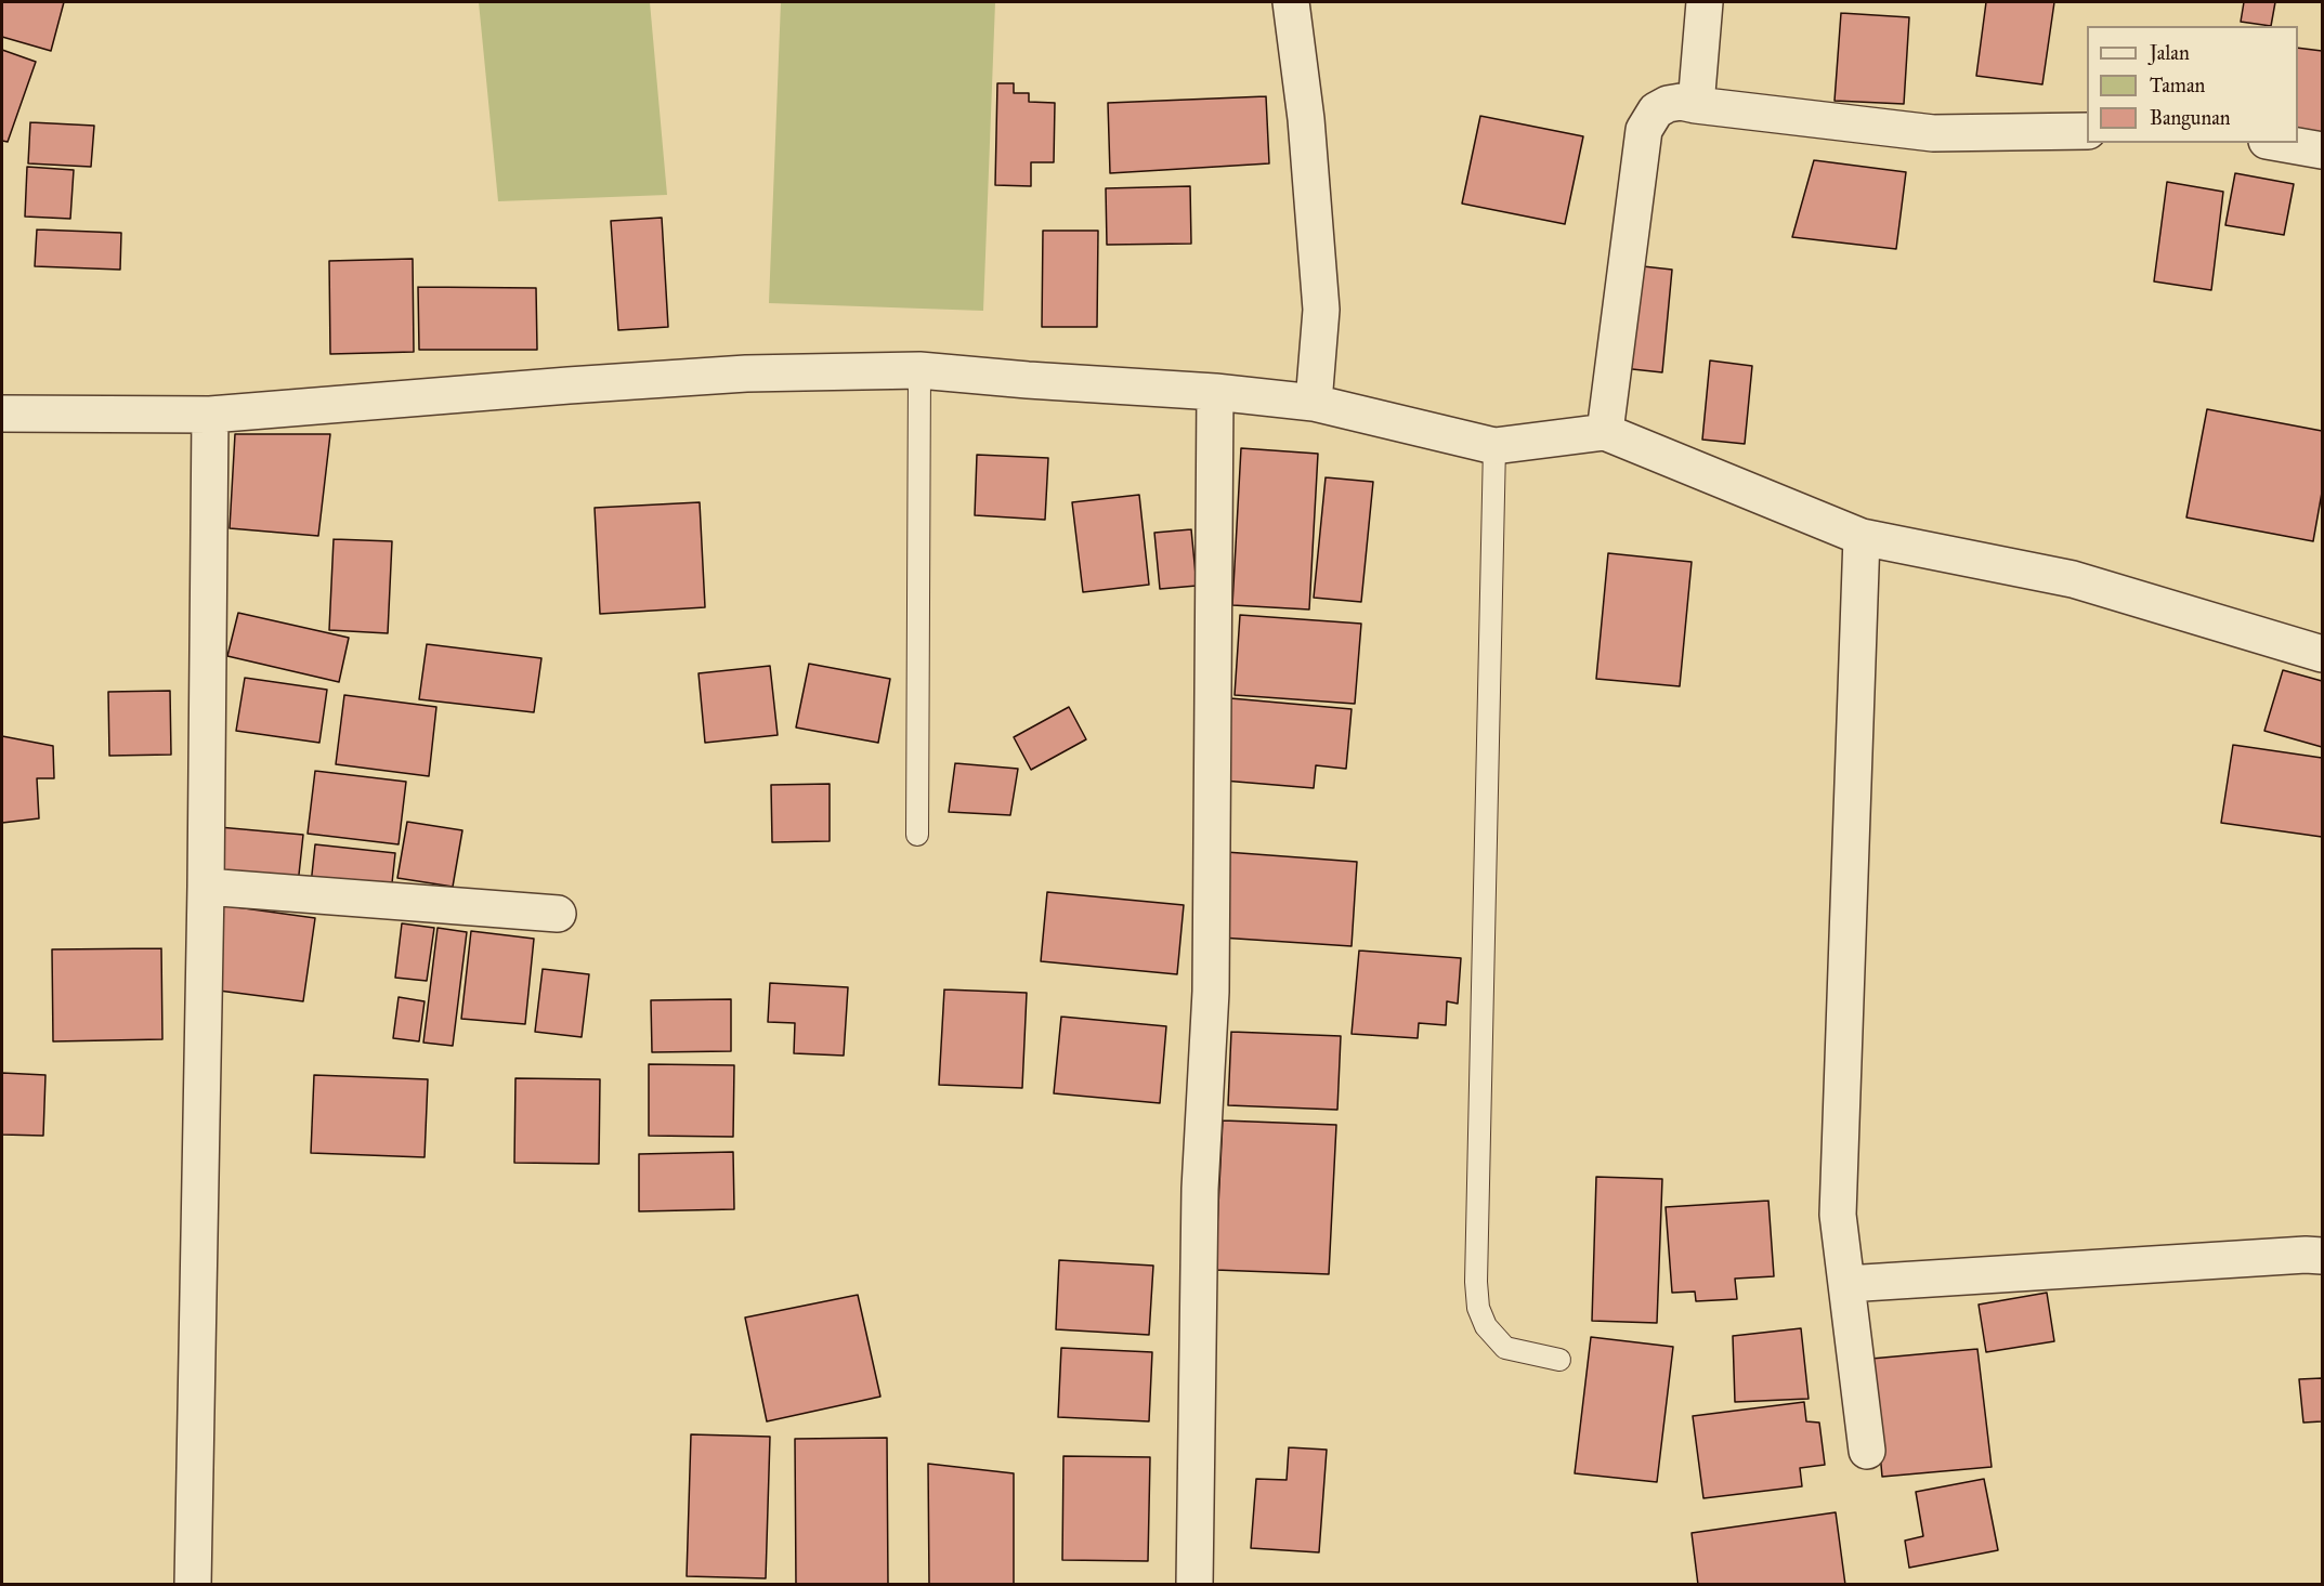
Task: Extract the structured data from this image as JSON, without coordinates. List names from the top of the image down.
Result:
{
  "legend": ["Jalan", "Taman", "Bangunan"]
}
